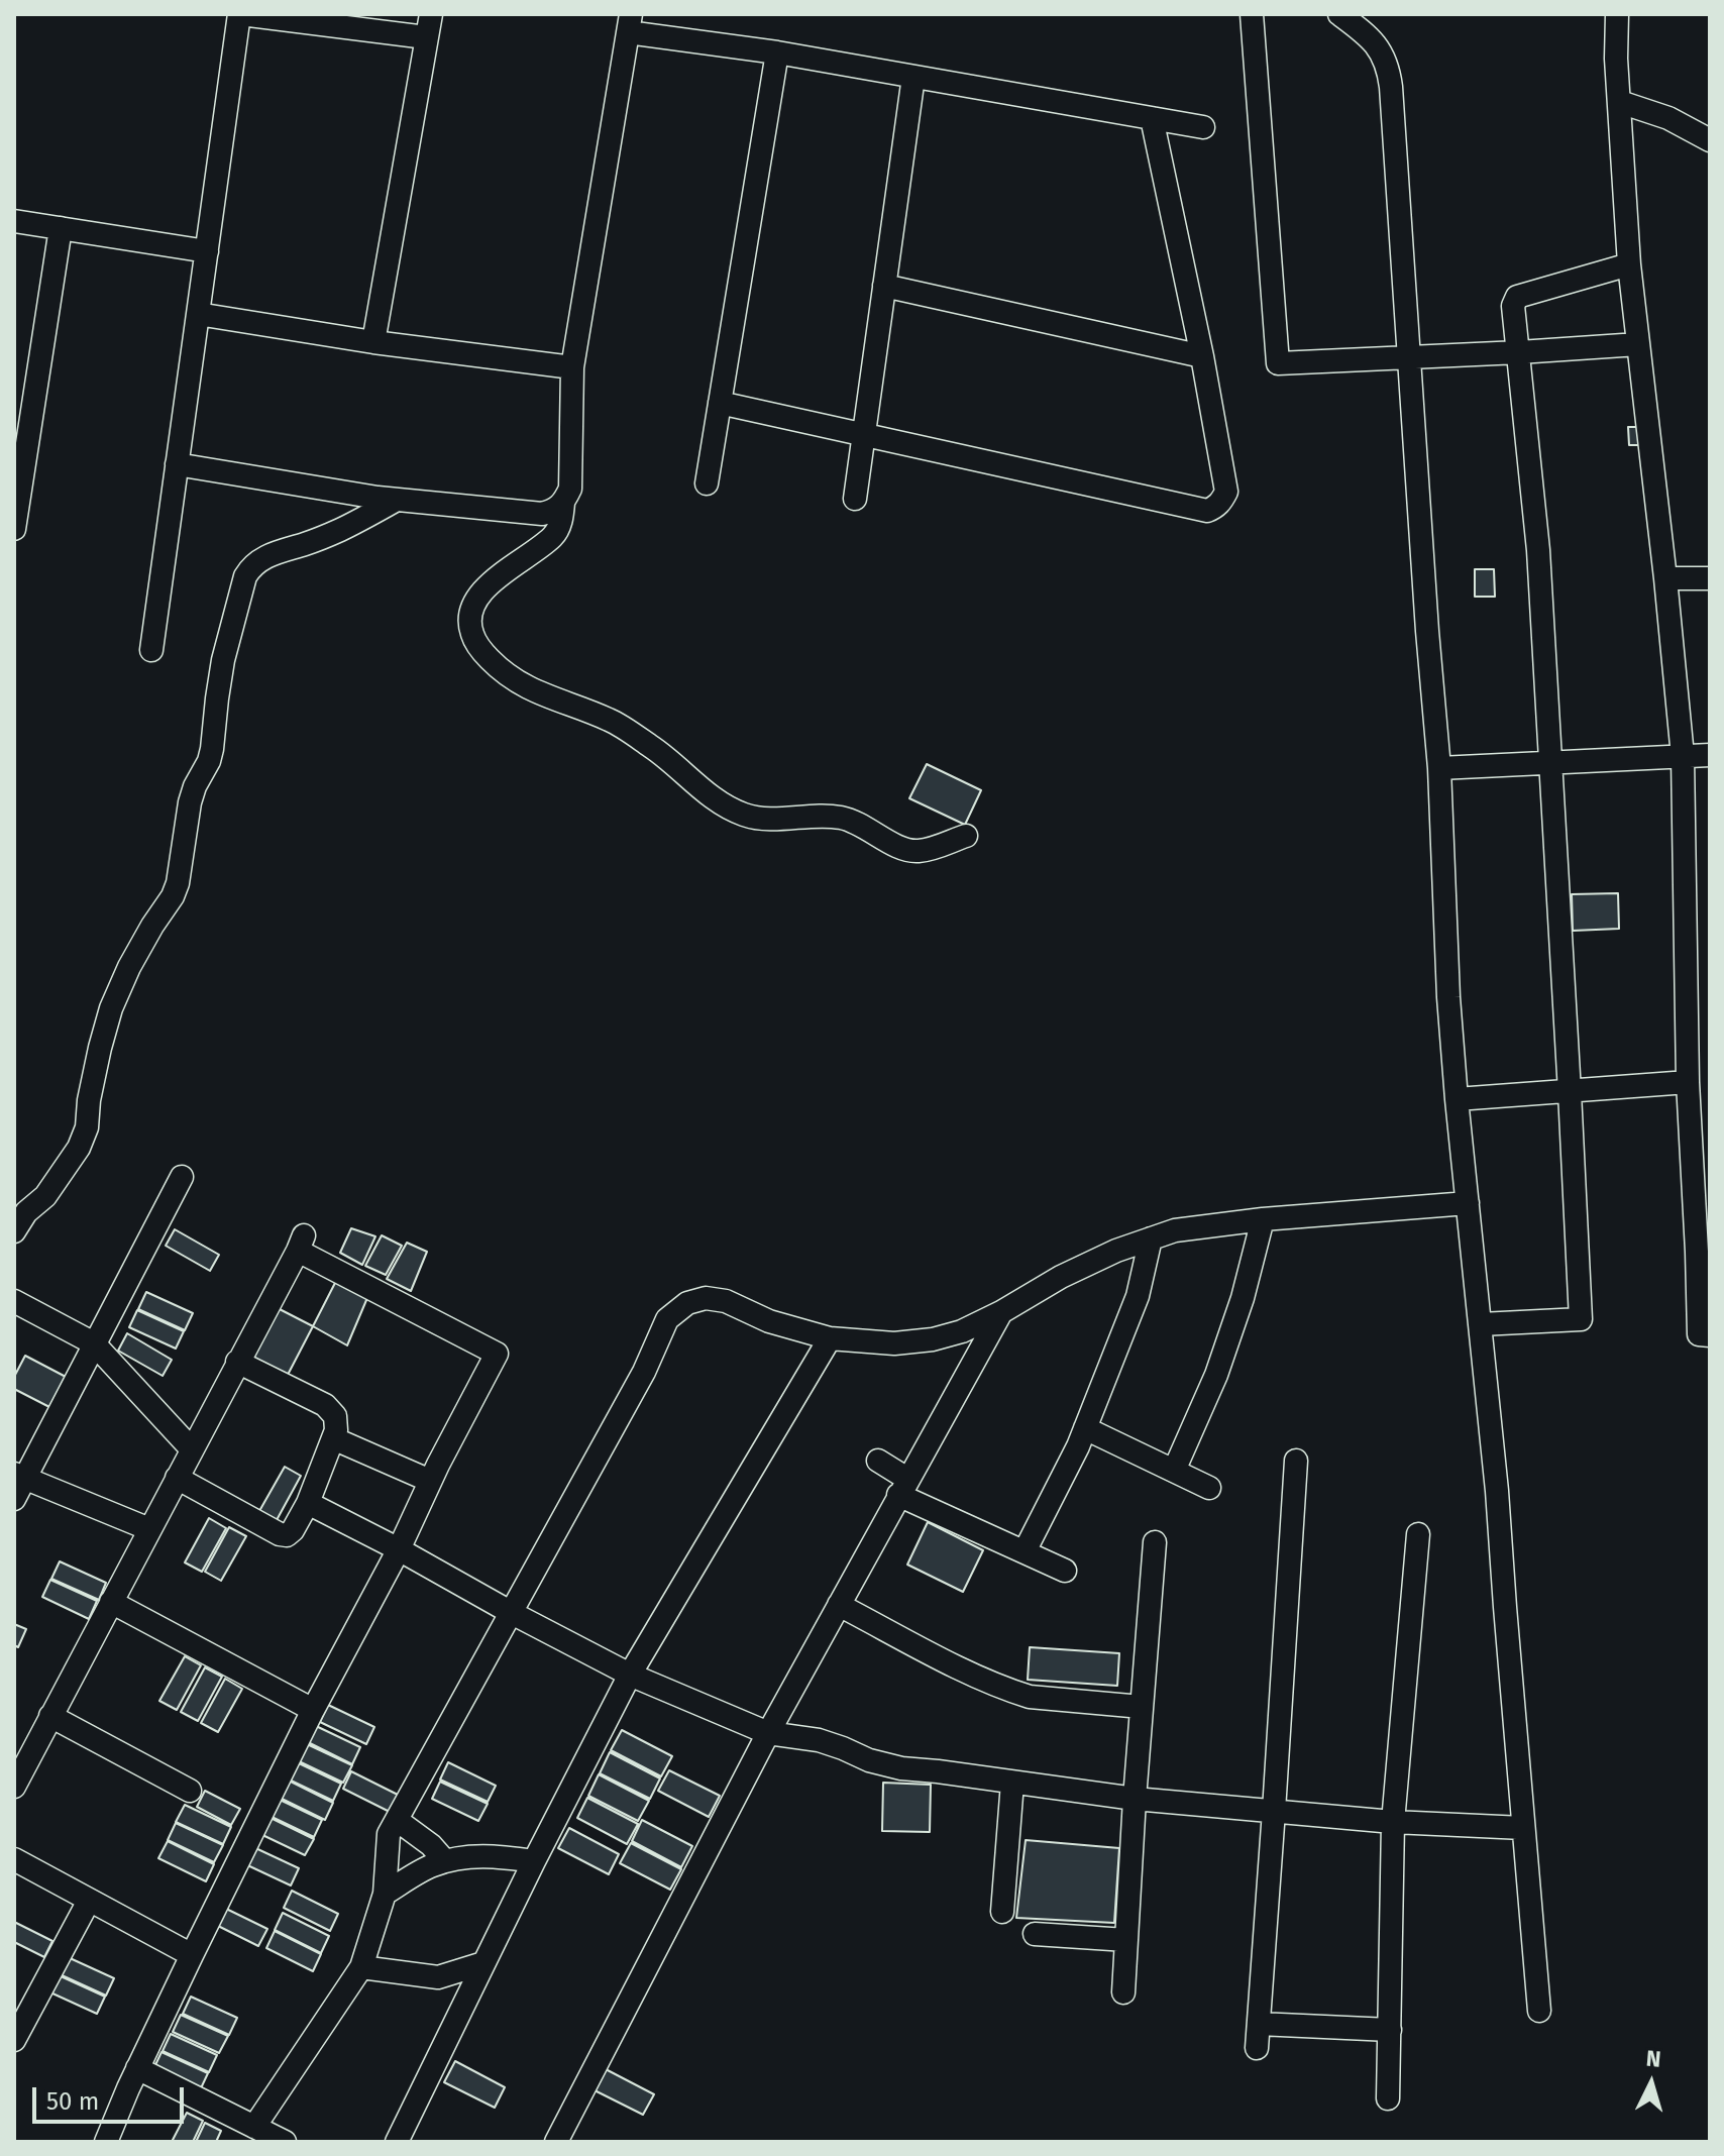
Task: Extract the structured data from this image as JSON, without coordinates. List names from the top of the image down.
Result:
{
  "scale_bar": "50 m",
  "north": "top"
}
